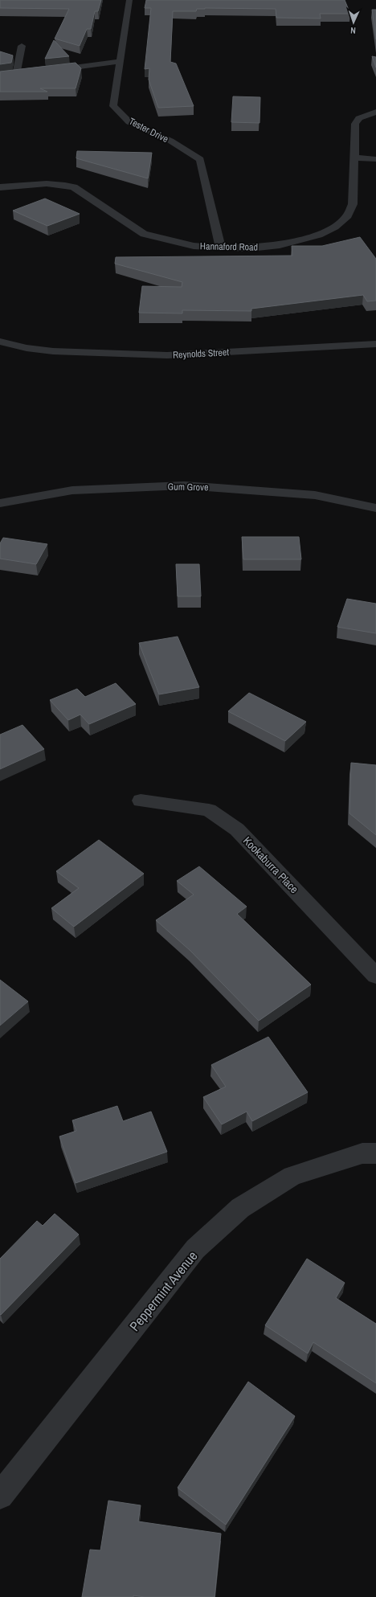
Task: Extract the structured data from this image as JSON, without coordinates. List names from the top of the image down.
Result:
{
  "streets": {
    "street": [
      "Tester Drive",
      "Hannaford Road",
      "Reynolds Street",
      "Gum Grove",
      "Kookaburra Place",
      "Peppermint Avenue"
    ]
  },
  "crossings": [
    ["Tester Drive", "Hannaford Road"]
  ],
  "north": "bottom"
}
